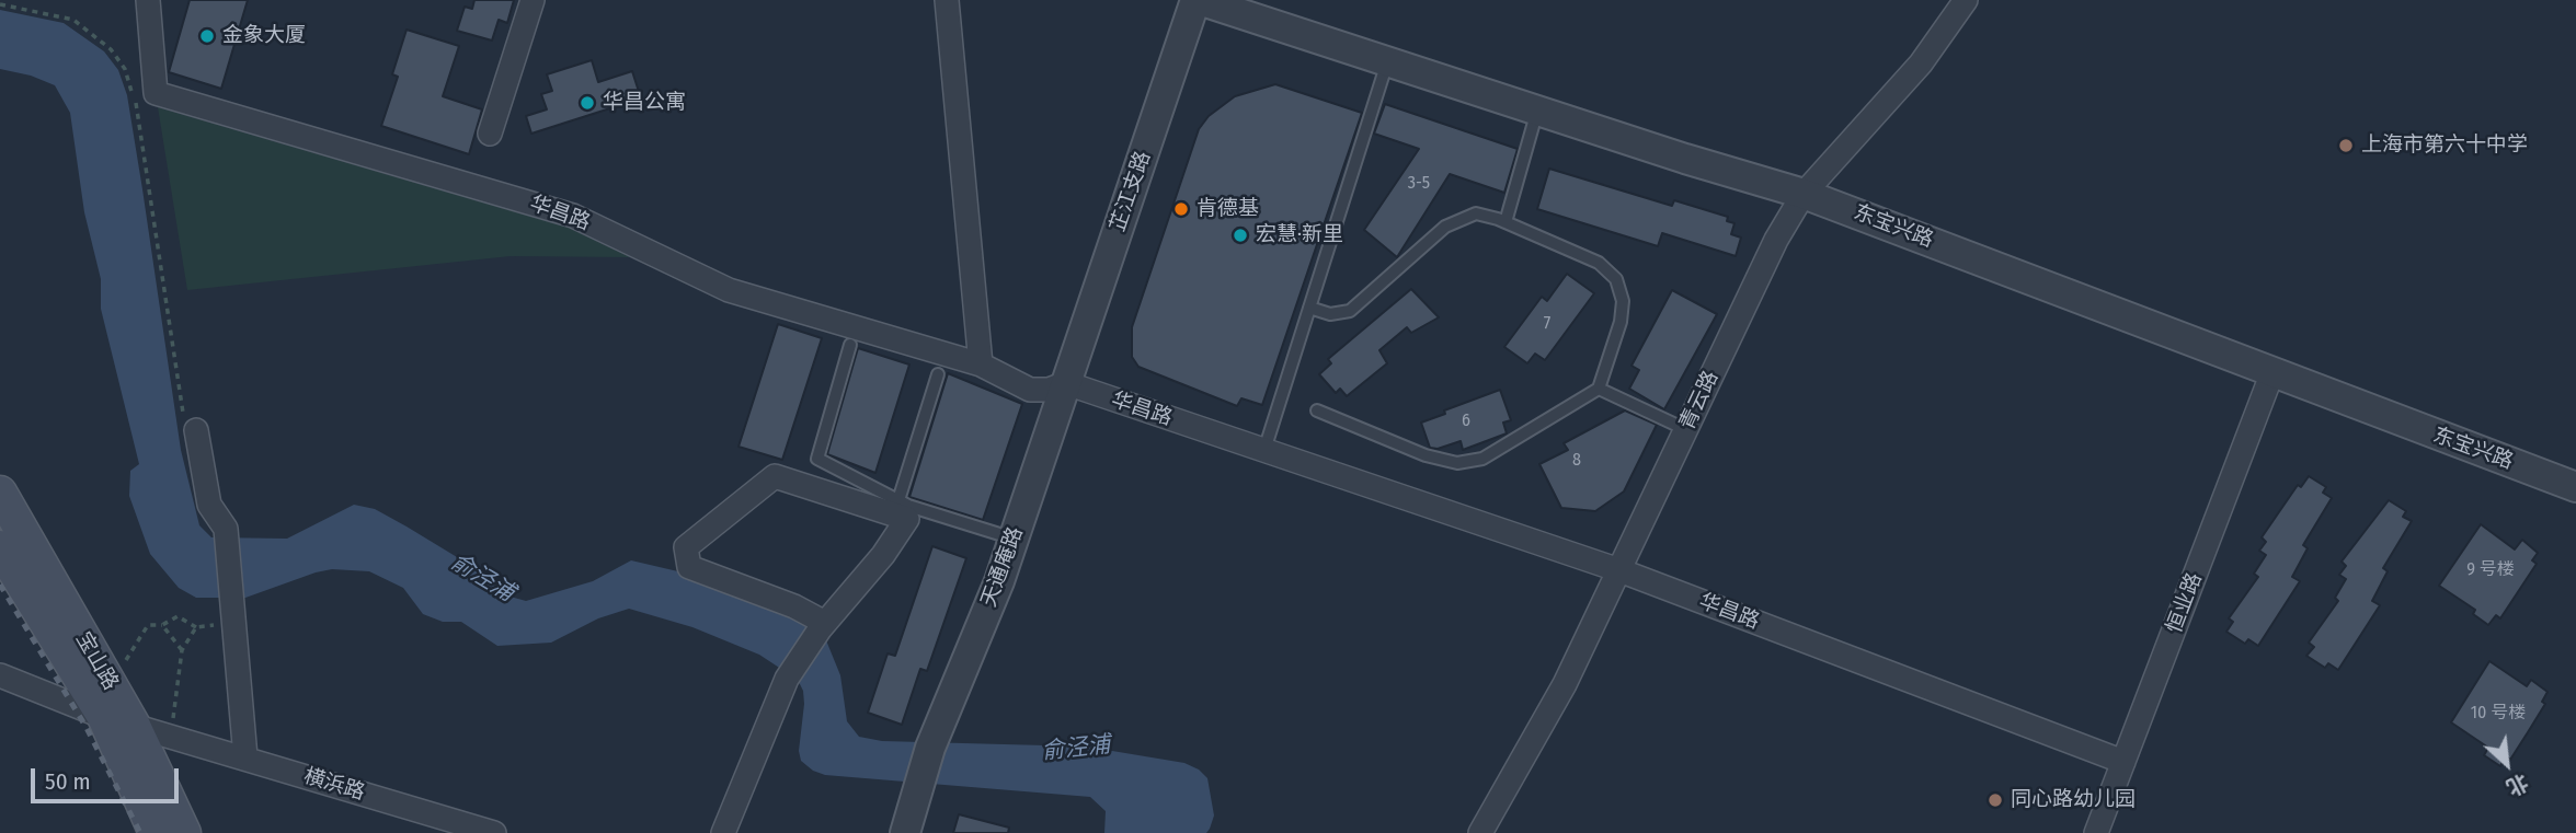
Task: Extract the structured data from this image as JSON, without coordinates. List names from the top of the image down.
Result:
{
  "streets": {
    "main road": ["宝山路"],
    "street": [
      "芷江支路",
      "华昌路",
      "东宝兴路",
      "青云路",
      "天通庵路",
      "恒业路",
      "横浜路"
    ]
  },
  "crossings": [
    ["芷江支路", "华昌路"],
    ["芷江支路", "东宝兴路"],
    ["芷江支路", "天通庵路"],
    ["华昌路", "青云路"],
    ["华昌路", "天通庵路"],
    ["华昌路", "恒业路"],
    ["东宝兴路", "青云路"],
    ["东宝兴路", "恒业路"],
    ["宝山路", "横浜路"]
  ],
  "water": ["俞泾浦"],
  "places": [
    "金象大厦",
    "华昌公寓",
    "上海市第六十中学",
    "肯德基",
    "宏慧·新里",
    "同心路幼儿园"
  ],
  "house_numbers": [
    "3-5",
    "7",
    "6",
    "8",
    "9 号楼",
    "10 号楼"
  ],
  "scale_bar": "50 m",
  "north": "bottom right"
}
